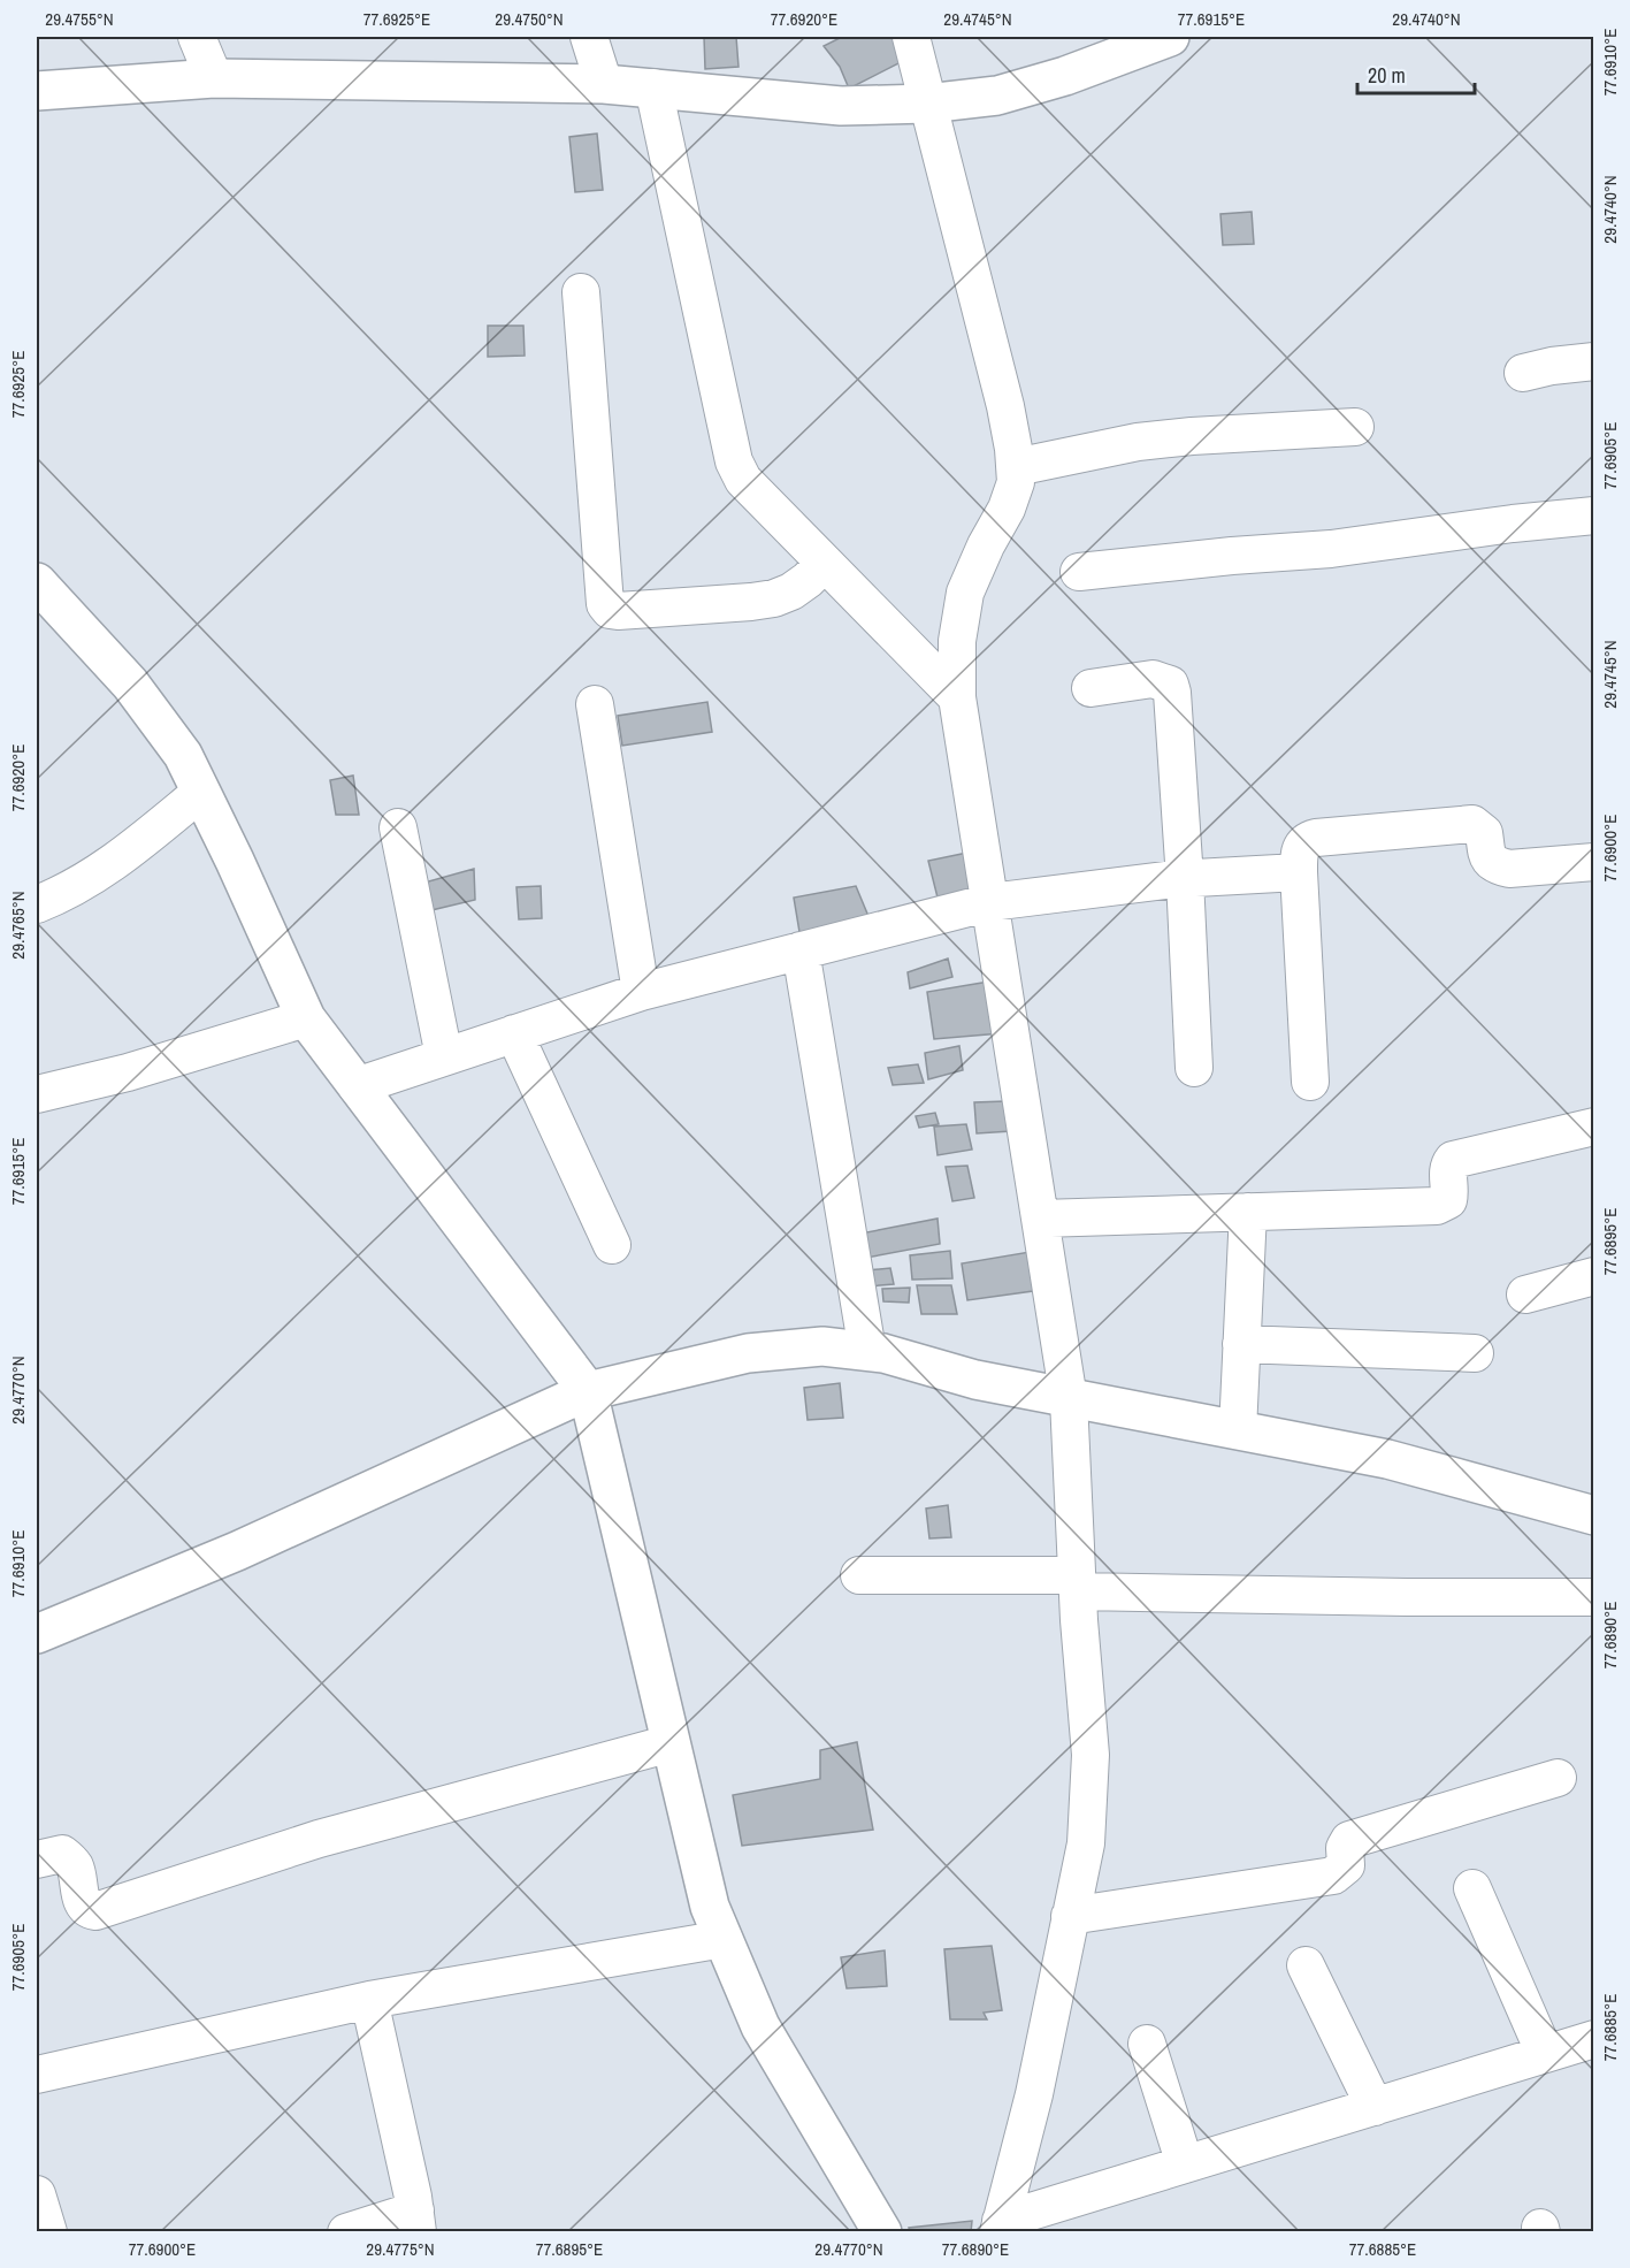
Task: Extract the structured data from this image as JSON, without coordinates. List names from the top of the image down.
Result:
{
  "scale_bar": "20 m",
  "coordinates": [
    "29.4755°N",
    "77.6925°E",
    "29.4750°N",
    "77.6920°E",
    "29.4745°N",
    "77.6915°E",
    "29.4740°N",
    "77.6910°E",
    "77.6905°E",
    "77.6900°E",
    "29.4765°N",
    "77.6895°E",
    "29.4770°N",
    "77.6890°E",
    "77.6885°E",
    "29.4775°N"
  ]
}
